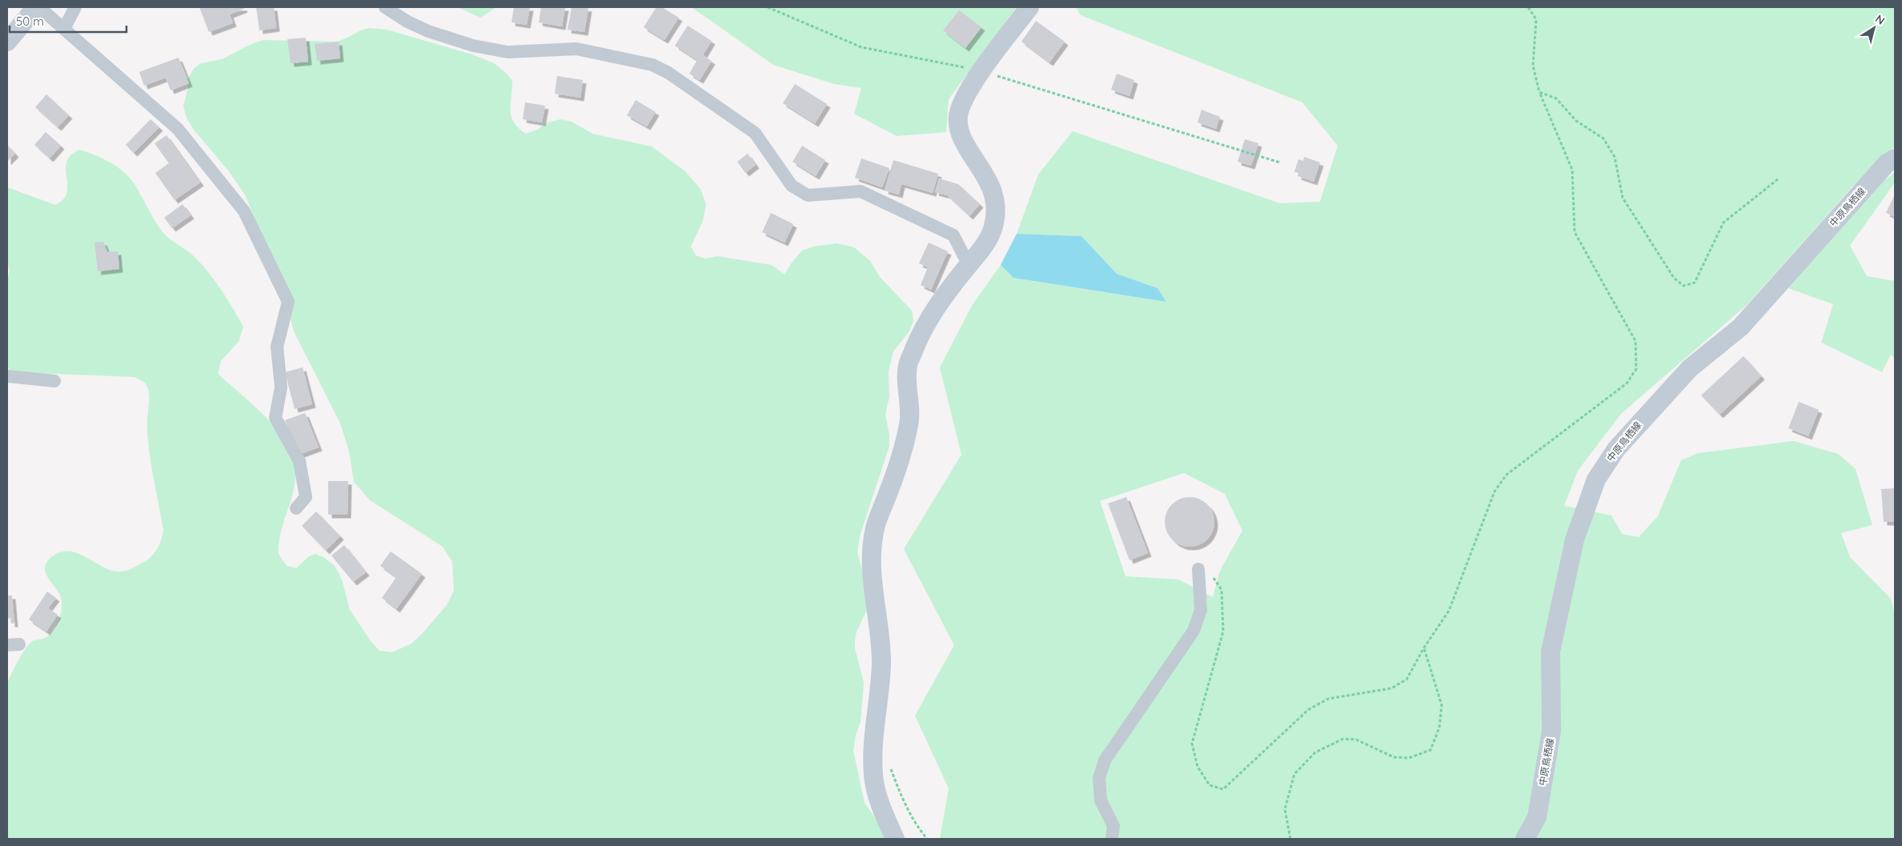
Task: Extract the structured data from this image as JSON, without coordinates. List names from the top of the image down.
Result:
{
  "streets": {
    "street": ["中原鳥栖線"]
  },
  "scale_bar": "50 m",
  "north": "top right"
}
